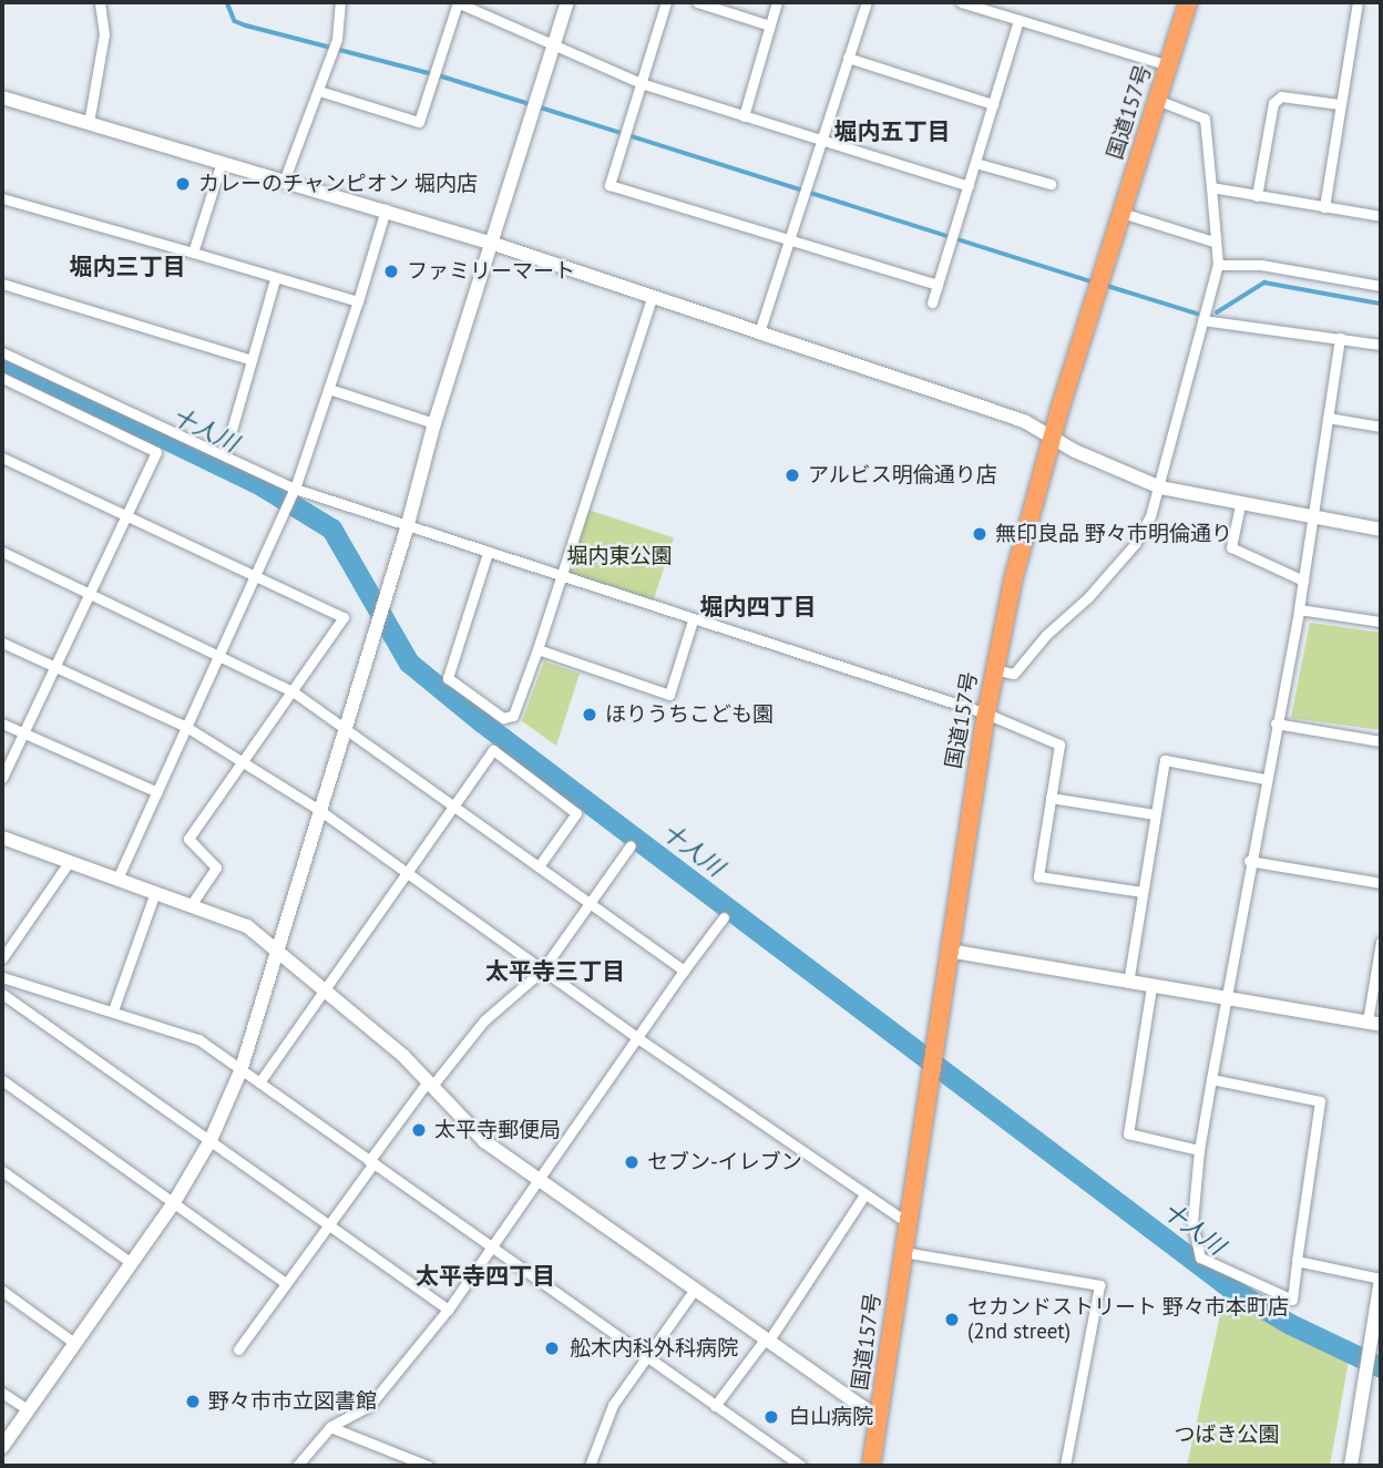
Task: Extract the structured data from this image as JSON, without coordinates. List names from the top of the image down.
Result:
{
  "streets": {
    "highway": ["国道157号"]
  },
  "districts": [
    "堀内五丁目",
    "堀内三丁目",
    "堀内四丁目",
    "太平寺三丁目",
    "太平寺四丁目"
  ],
  "water": ["十人川"],
  "parks": ["堀内東公園", "つばき公園"],
  "places": [
    "カレーのチャンピオン 堀内店",
    "ファミリーマート",
    "アルビス明倫通り店",
    "無印良品 野々市明倫通り",
    "ほりうちこども園",
    "太平寺郵便局",
    "セブン-イレブン",
    "セカンドストリート 野々市本町店 (2nd street)",
    "舩木内科外科病院",
    "野々市市立図書館",
    "白山病院"
  ]
}
